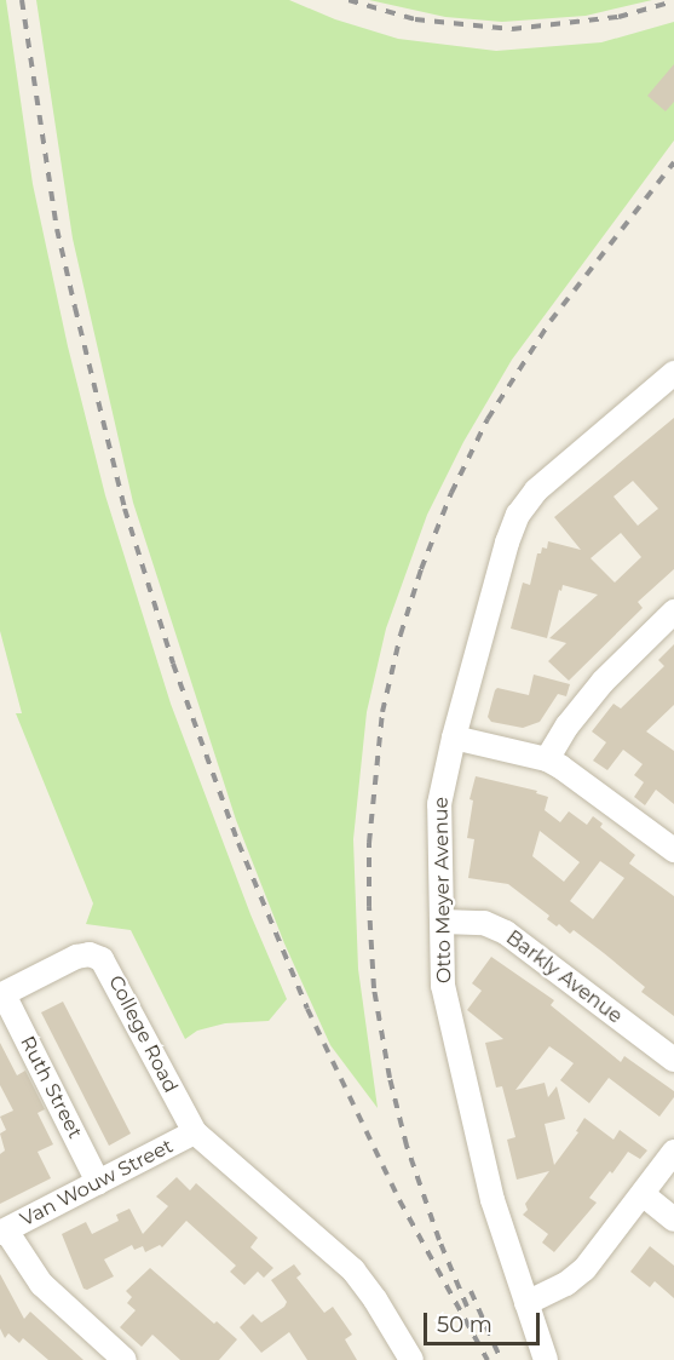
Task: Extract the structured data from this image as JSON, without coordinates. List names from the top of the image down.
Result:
{
  "streets": {
    "street": [
      "Otto Meyer Avenue",
      "Barkly Avenue",
      "College Road",
      "Ruth Street",
      "Van Wouw Street"
    ]
  },
  "crossings": [
    ["Otto Meyer Avenue", "Barkly Avenue"],
    ["College Road", "Ruth Street"],
    ["College Road", "Van Wouw Street"],
    ["Ruth Street", "Van Wouw Street"]
  ],
  "scale_bar": "50 m"
}
